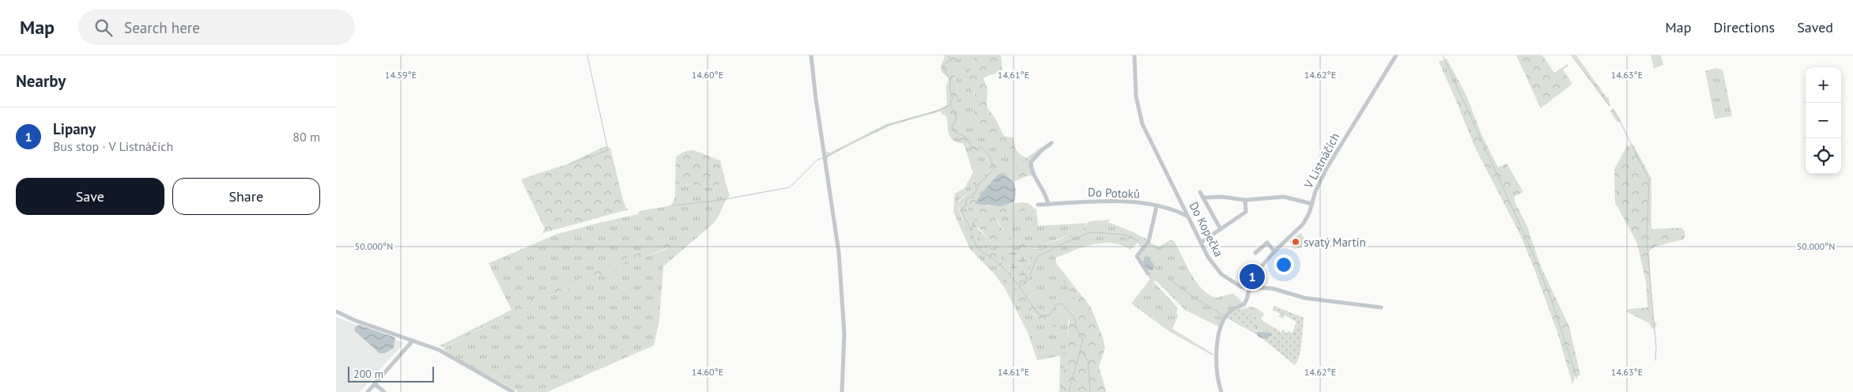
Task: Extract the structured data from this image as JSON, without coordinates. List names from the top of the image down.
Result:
{
  "streets": {
    "street": ["V Listnáčích", "Do Potoků", "Do Kopečka"]
  },
  "crossings": [
    ["V Listnáčích", "Do Kopečka"],
    ["Do Potoků", "Do Kopečka"]
  ],
  "places": ["svatý Martin"],
  "scale_bar": "200 m",
  "page": {
    "header": "Map",
    "search": "Search here",
    "nav": ["Map", "Directions", "Saved"],
    "heading": "Nearby",
    "map_buttons": ["+", "−"],
    "list": [
      {
        "mark": "1",
        "name": "Lipany",
        "note": "Bus stop · V Listnáčích",
        "value": "80 m"
      }
    ],
    "buttons": ["Save", "Share"],
    "pins": "1",
    "scale": "200 m"
  },
  "coordinates": [
    "14.59°E",
    "14.60°E",
    "14.61°E",
    "14.62°E",
    "14.63°E",
    "50.000°N"
  ]
}
